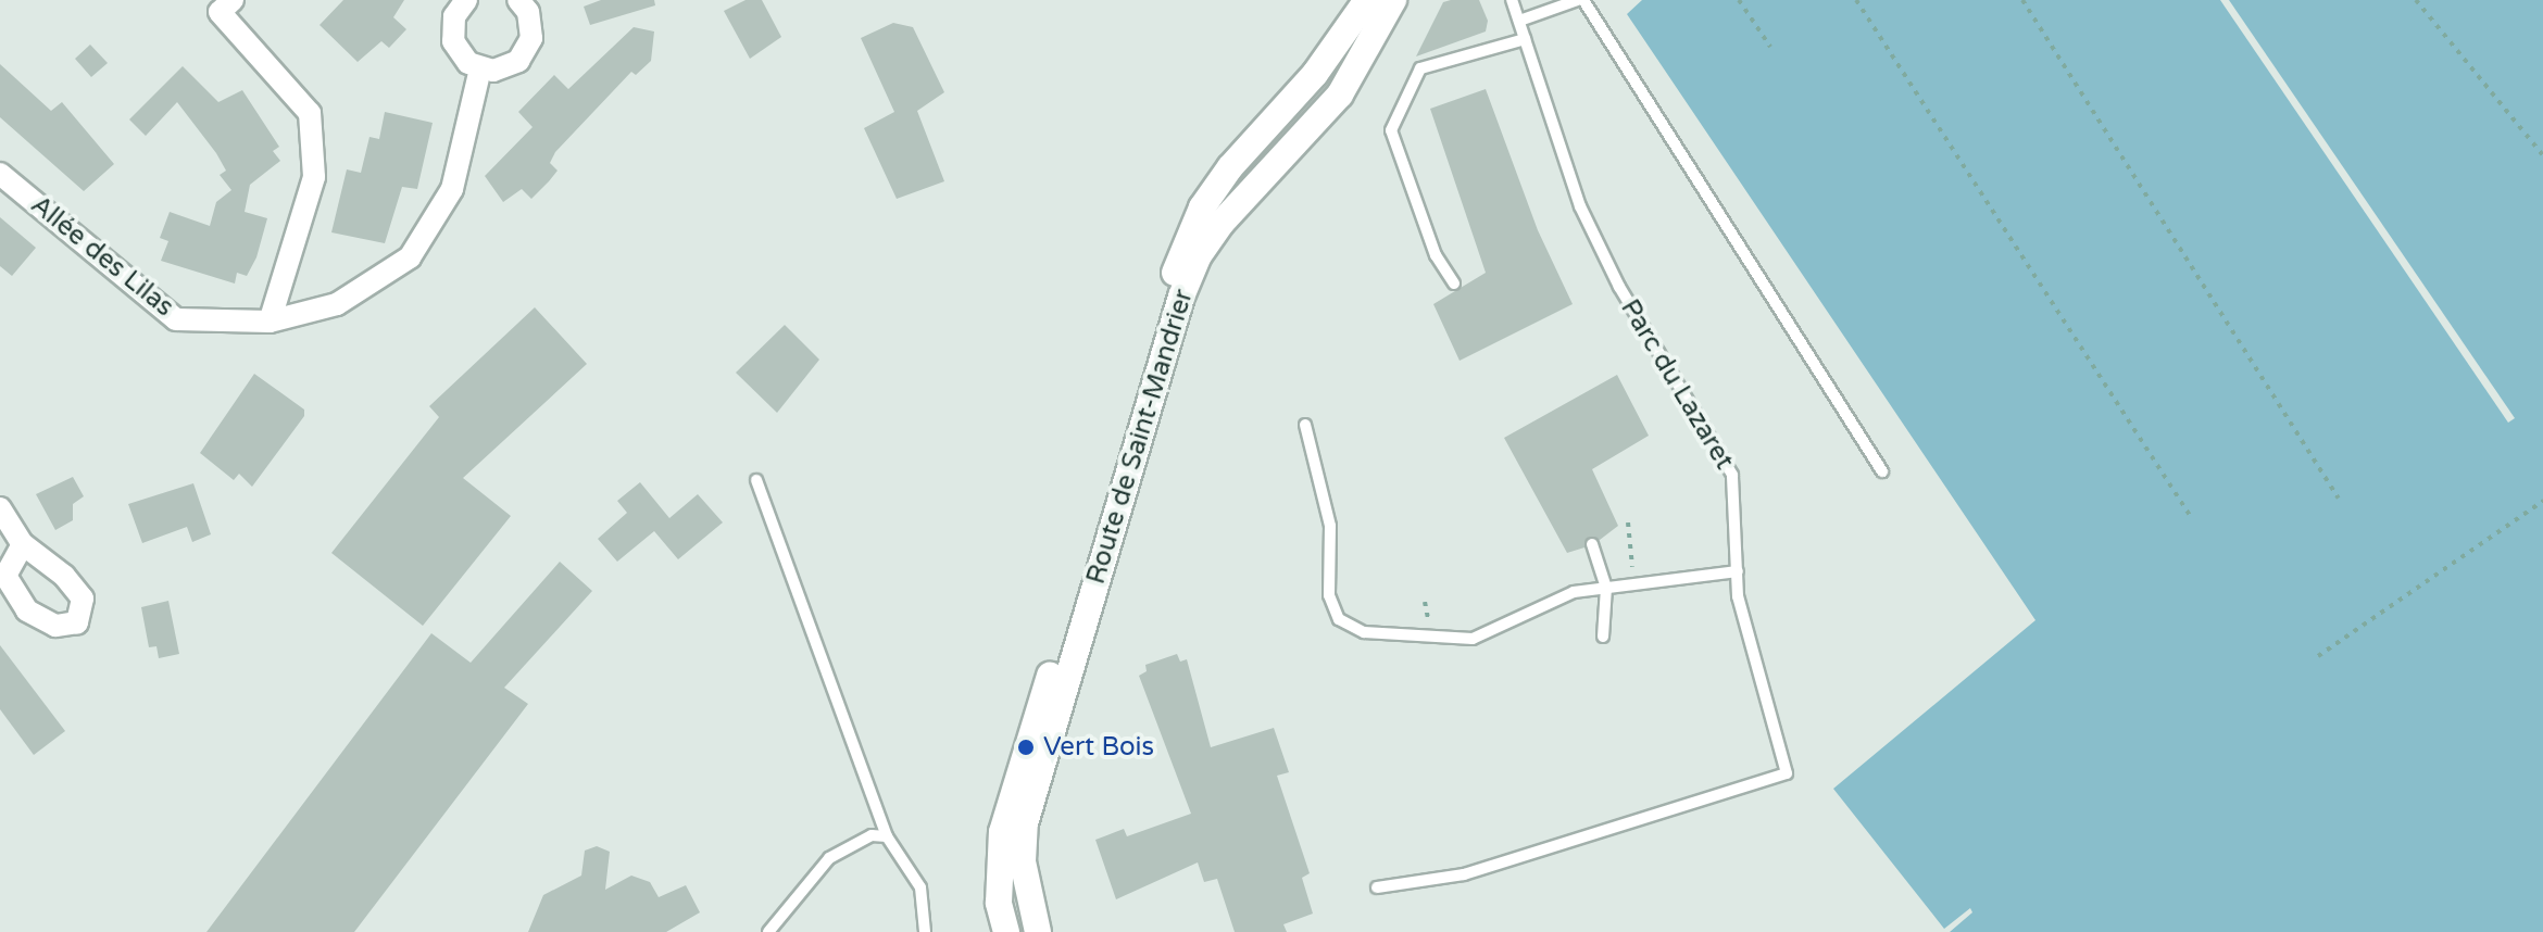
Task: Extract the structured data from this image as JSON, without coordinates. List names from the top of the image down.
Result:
{
  "streets": {
    "main road": ["Route de Saint-Mandrier"],
    "street": ["Allée des Lilas"],
    "lane": ["Parc du Lazaret"]
  },
  "places": ["Vert Bois"]
}
